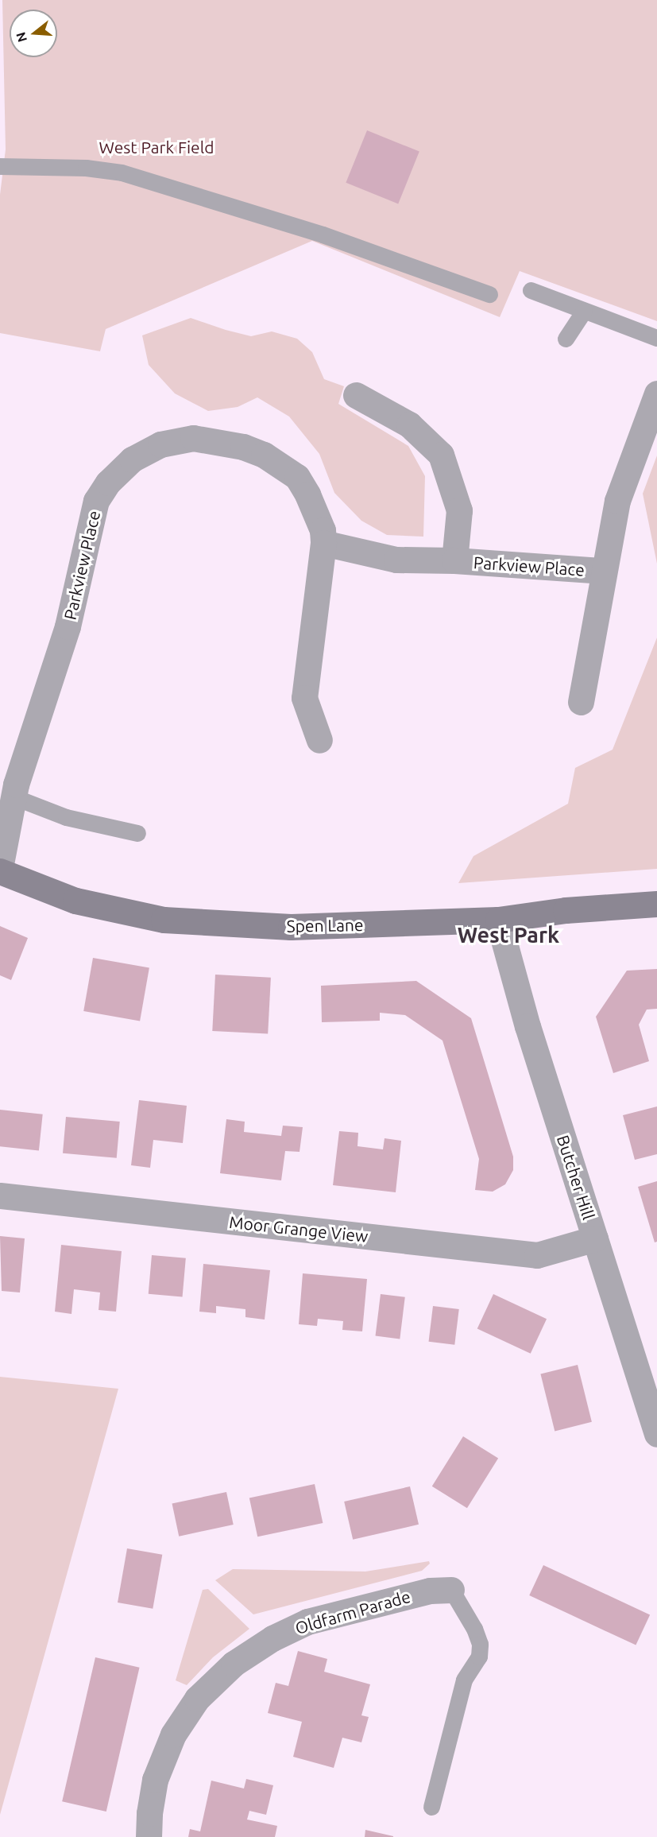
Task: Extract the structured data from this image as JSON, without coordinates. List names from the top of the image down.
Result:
{
  "streets": {
    "street": [
      "Parkview Place",
      "Spen Lane",
      "Butcher Hill",
      "Moor Grange View",
      "Oldfarm Parade"
    ]
  },
  "crossings": [
    ["Parkview Place", "Spen Lane"],
    ["Spen Lane", "Butcher Hill"],
    ["Butcher Hill", "Moor Grange View"]
  ],
  "districts": ["West Park"],
  "parks": ["West Park Field"],
  "north": "left"
}
